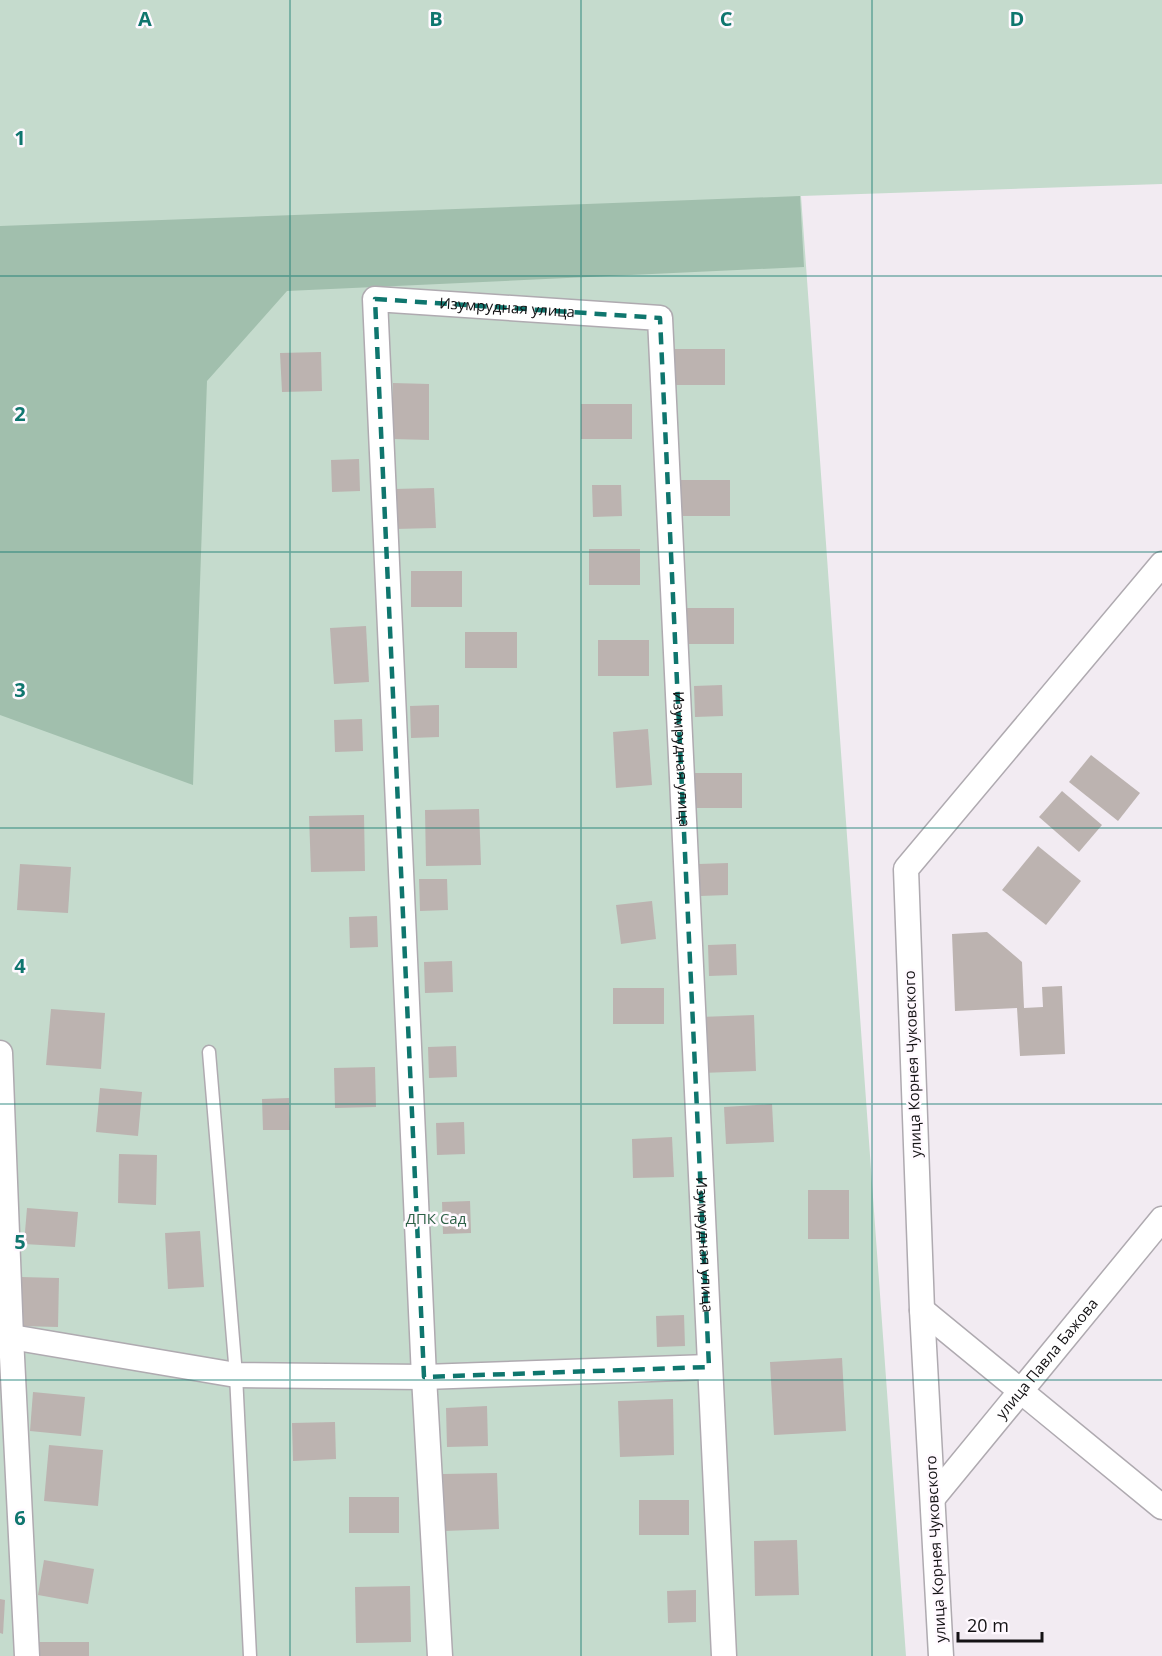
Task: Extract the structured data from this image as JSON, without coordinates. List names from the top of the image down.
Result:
{
  "streets": {
    "street": ["Изумрудная улица", "улица Корнея Чуковского", "улица Павла Бажова"]
  },
  "crossings": [
    ["улица Корнея Чуковского", "улица Павла Бажова"]
  ],
  "parks": ["ДПК Сад"],
  "scale_bar": "20 m",
  "grid": {
    "columns": [
      "A",
      "B",
      "C",
      "D"
    ],
    "rows": [
      "1",
      "2",
      "3",
      "4",
      "5",
      "6"
    ]
  }
}
